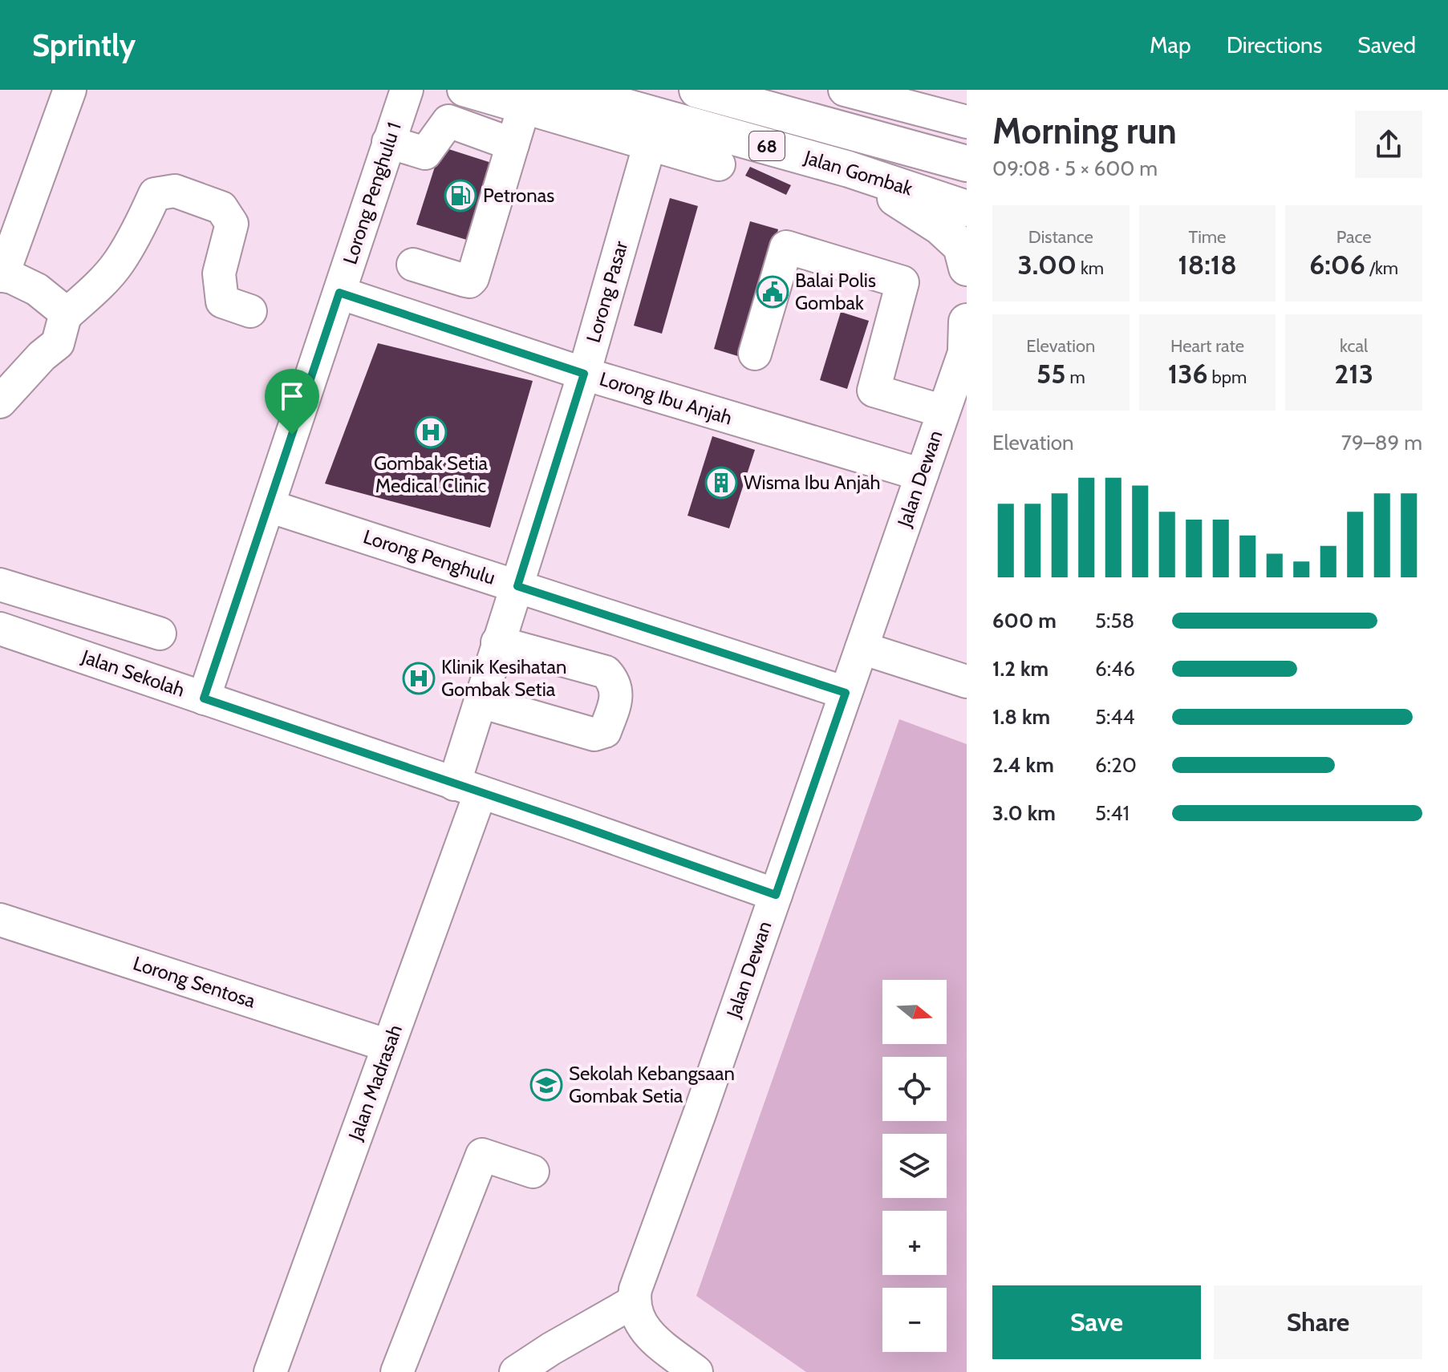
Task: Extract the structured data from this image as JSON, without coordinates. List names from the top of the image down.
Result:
{
  "streets": {
    "main road": ["68", "Jalan Gombak"],
    "street": [
      "Lorong Penghulu 1",
      "Lorong Pasar",
      "Lorong Ibu Anjah",
      "Jalan Dewan",
      "Lorong Penghulu",
      "Jalan Sekolah",
      "Lorong Sentosa",
      "Jalan Madrasah"
    ]
  },
  "crossings": [
    ["Lorong Penghulu 1", "Lorong Ibu Anjah"],
    ["Lorong Penghulu 1", "Lorong Penghulu"],
    ["Lorong Penghulu 1", "Jalan Sekolah"],
    ["Lorong Pasar", "Lorong Ibu Anjah"],
    ["Lorong Pasar", "Lorong Penghulu"],
    ["Lorong Pasar", "Jalan Madrasah"],
    ["Lorong Ibu Anjah", "Jalan Dewan"],
    ["Jalan Dewan", "Lorong Penghulu"],
    ["Jalan Dewan", "Jalan Sekolah"],
    ["Jalan Sekolah", "Jalan Madrasah"],
    ["Lorong Sentosa", "Jalan Madrasah"]
  ],
  "places": {
    "fuel station": ["Petronas"],
    "public building": ["Balai Polis Gombak"],
    "hospital": ["Gombak Setia Medical Clinic", "Klinik Kesihatan Gombak Setia"],
    "building": ["Wisma Ibu Anjah"],
    "school or university": ["Sekolah Kebangsaan Gombak Setia"]
  },
  "north": "right",
  "page": {
    "header": "Sprintly",
    "nav": ["Map", "Directions", "Saved"],
    "heading": ["Morning run", "09:08 · 5 × 600 m"],
    "stats": [
      ["Distance", "3.00 km"],
      ["Time", "18:18"],
      ["Pace", "6:06 /km"],
      ["Elevation", "55 m"],
      ["Heart rate", "136 bpm"],
      ["kcal", "213"]
    ],
    "chart": ["Elevation", "79–89 m"],
    "list": [
      {
        "name": "600 m",
        "note": "5:58"
      },
      {
        "name": "1.2 km",
        "note": "6:46"
      },
      {
        "name": "1.8 km",
        "note": "5:44"
      },
      {
        "name": "2.4 km",
        "note": "6:20"
      },
      {
        "name": "3.0 km",
        "note": "5:41"
      }
    ],
    "map_buttons": ["+", "−"],
    "buttons": ["Save", "Share"]
  }
}
